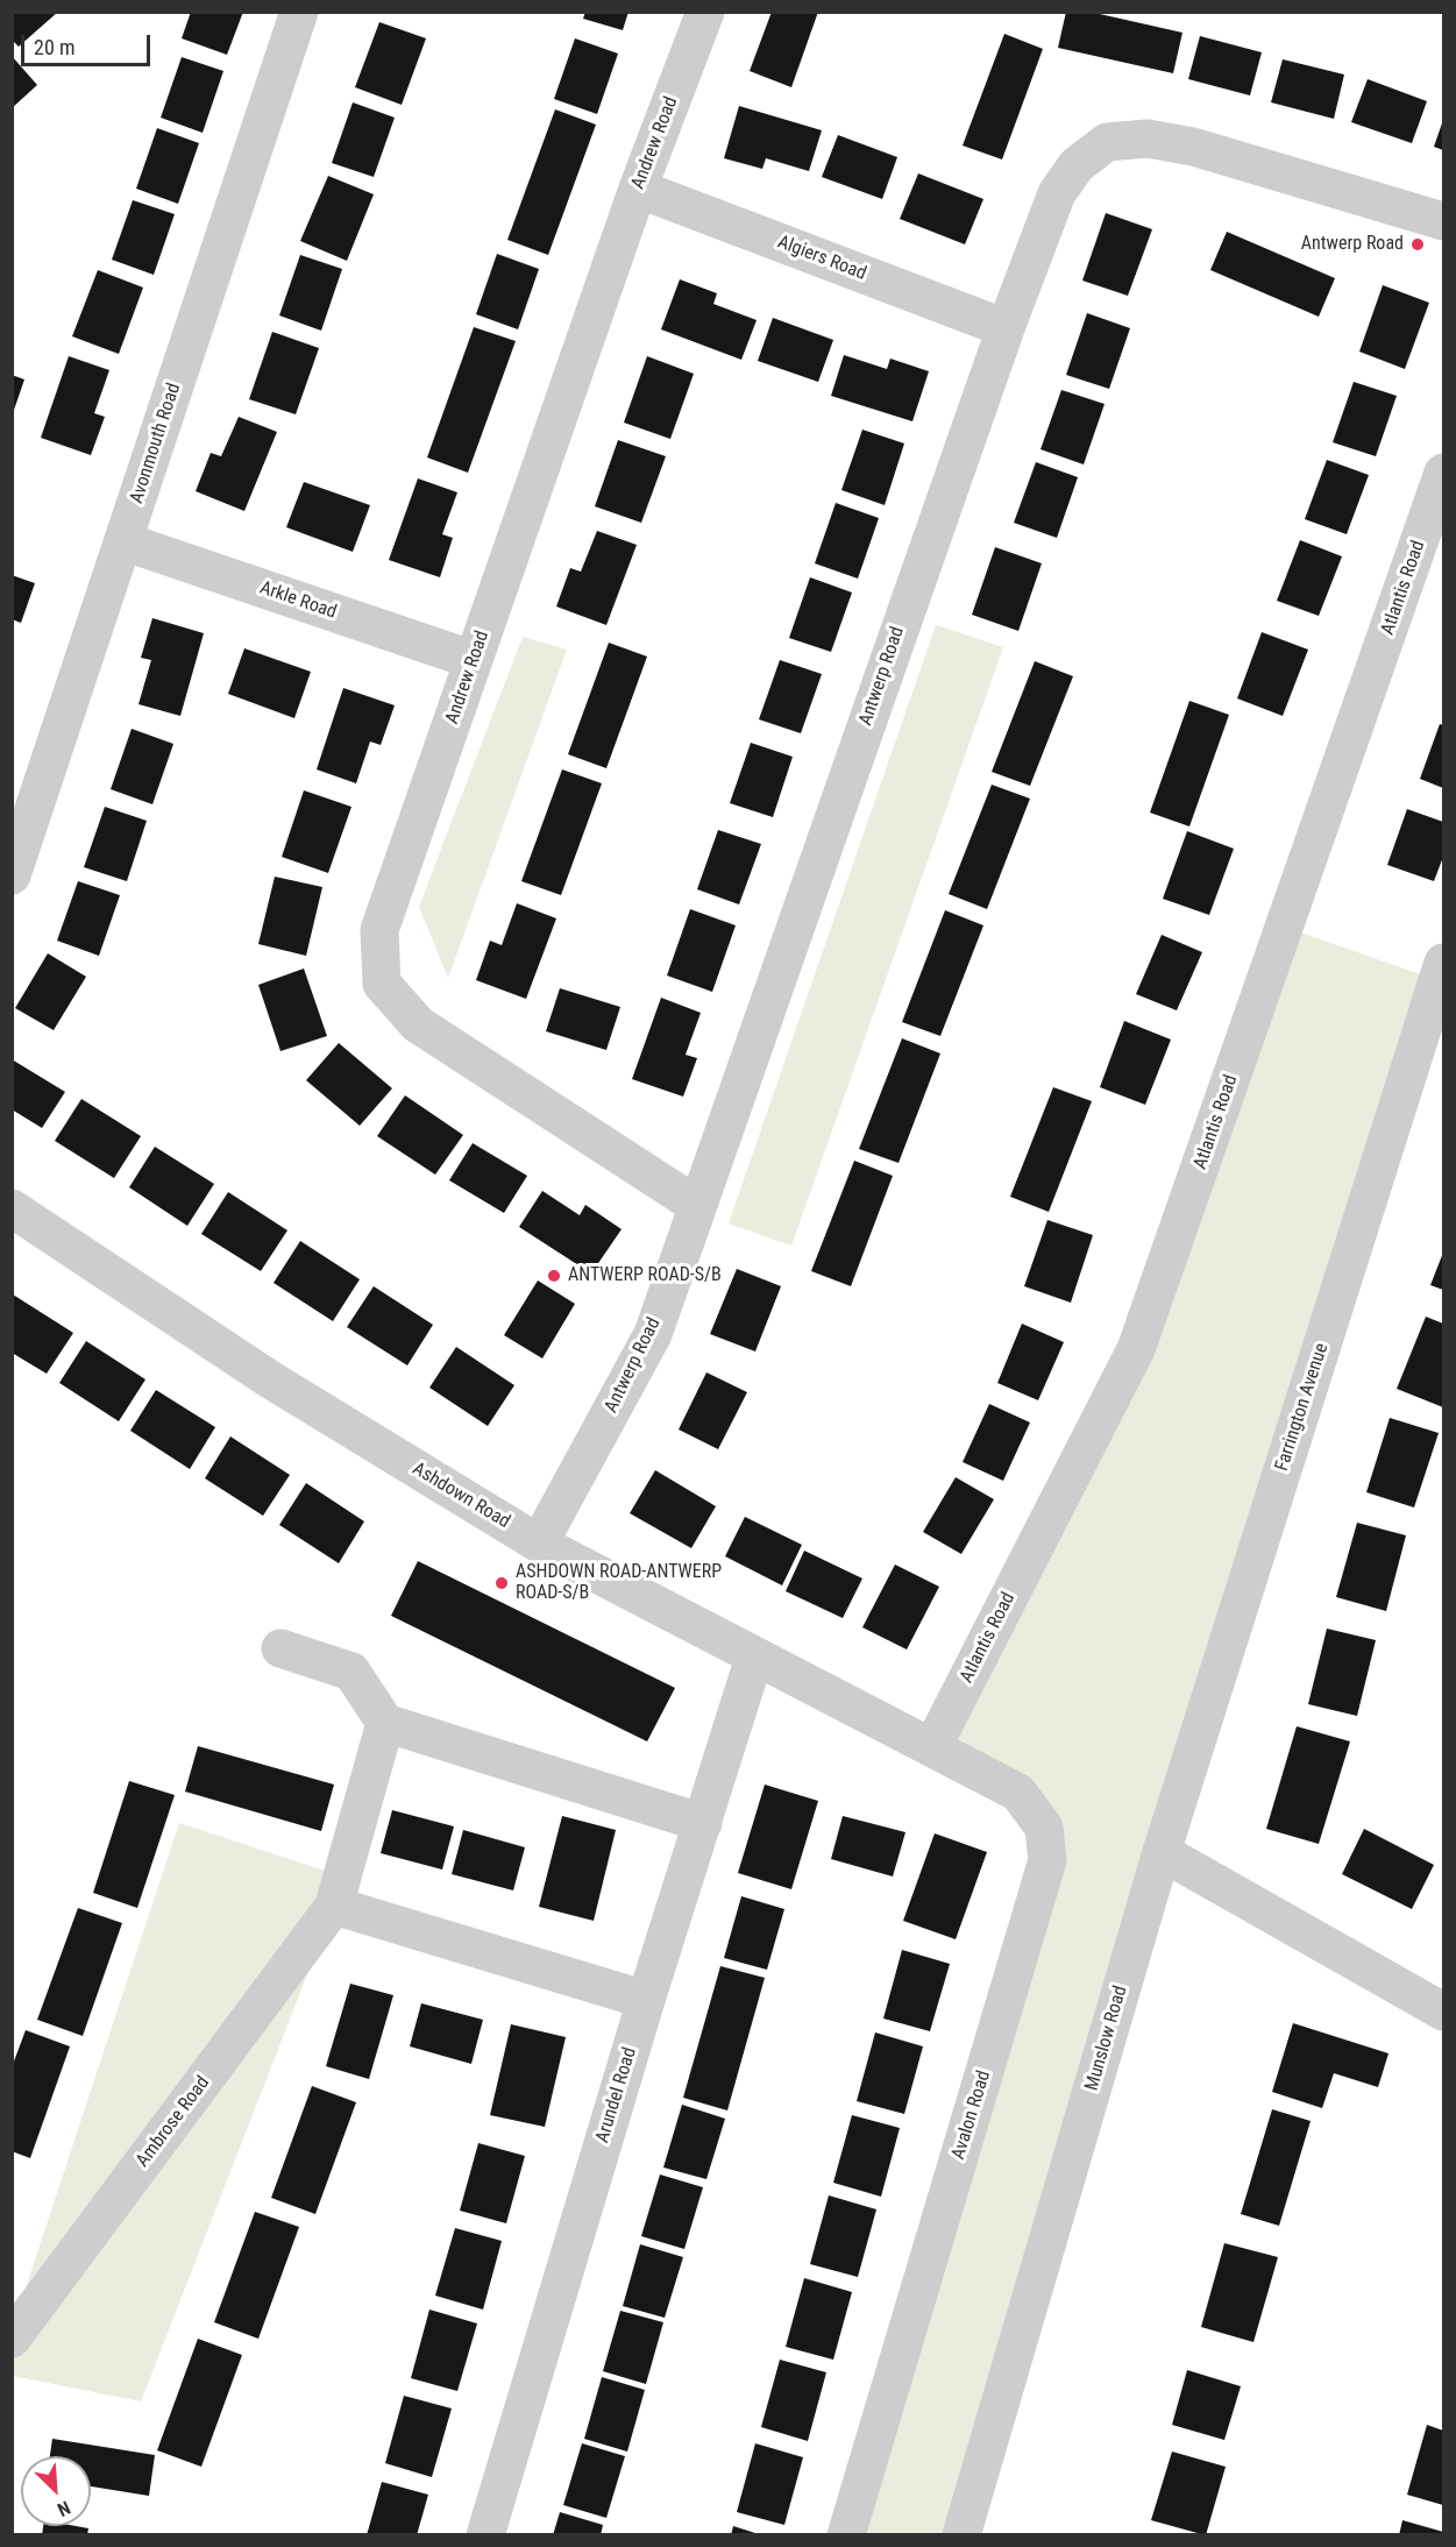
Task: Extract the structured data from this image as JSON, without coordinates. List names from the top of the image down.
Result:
{
  "streets": {
    "street": [
      "Andrew Road",
      "Algiers Road",
      "Avonmouth Road",
      "Atlantis Road",
      "Arkle Road",
      "Antwerp Road",
      "Farrington Avenue",
      "Ashdown Road",
      "Munslow Road",
      "Arundel Road",
      "Avalon Road",
      "Ambrose Road"
    ]
  },
  "crossings": [
    ["Andrew Road", "Algiers Road"],
    ["Andrew Road", "Arkle Road"],
    ["Andrew Road", "Antwerp Road"],
    ["Algiers Road", "Antwerp Road"],
    ["Avonmouth Road", "Arkle Road"],
    ["Atlantis Road", "Ashdown Road"],
    ["Atlantis Road", "Avalon Road"],
    ["Antwerp Road", "Ashdown Road"],
    ["Farrington Avenue", "Munslow Road"],
    ["Ashdown Road", "Arundel Road"],
    ["Ashdown Road", "Avalon Road"]
  ],
  "places": ["Antwerp Road", "ANTWERP ROAD-S/B", "ASHDOWN ROAD-ANTWERP ROAD-S/B"],
  "scale_bar": "20 m",
  "north": "bottom right"
}
